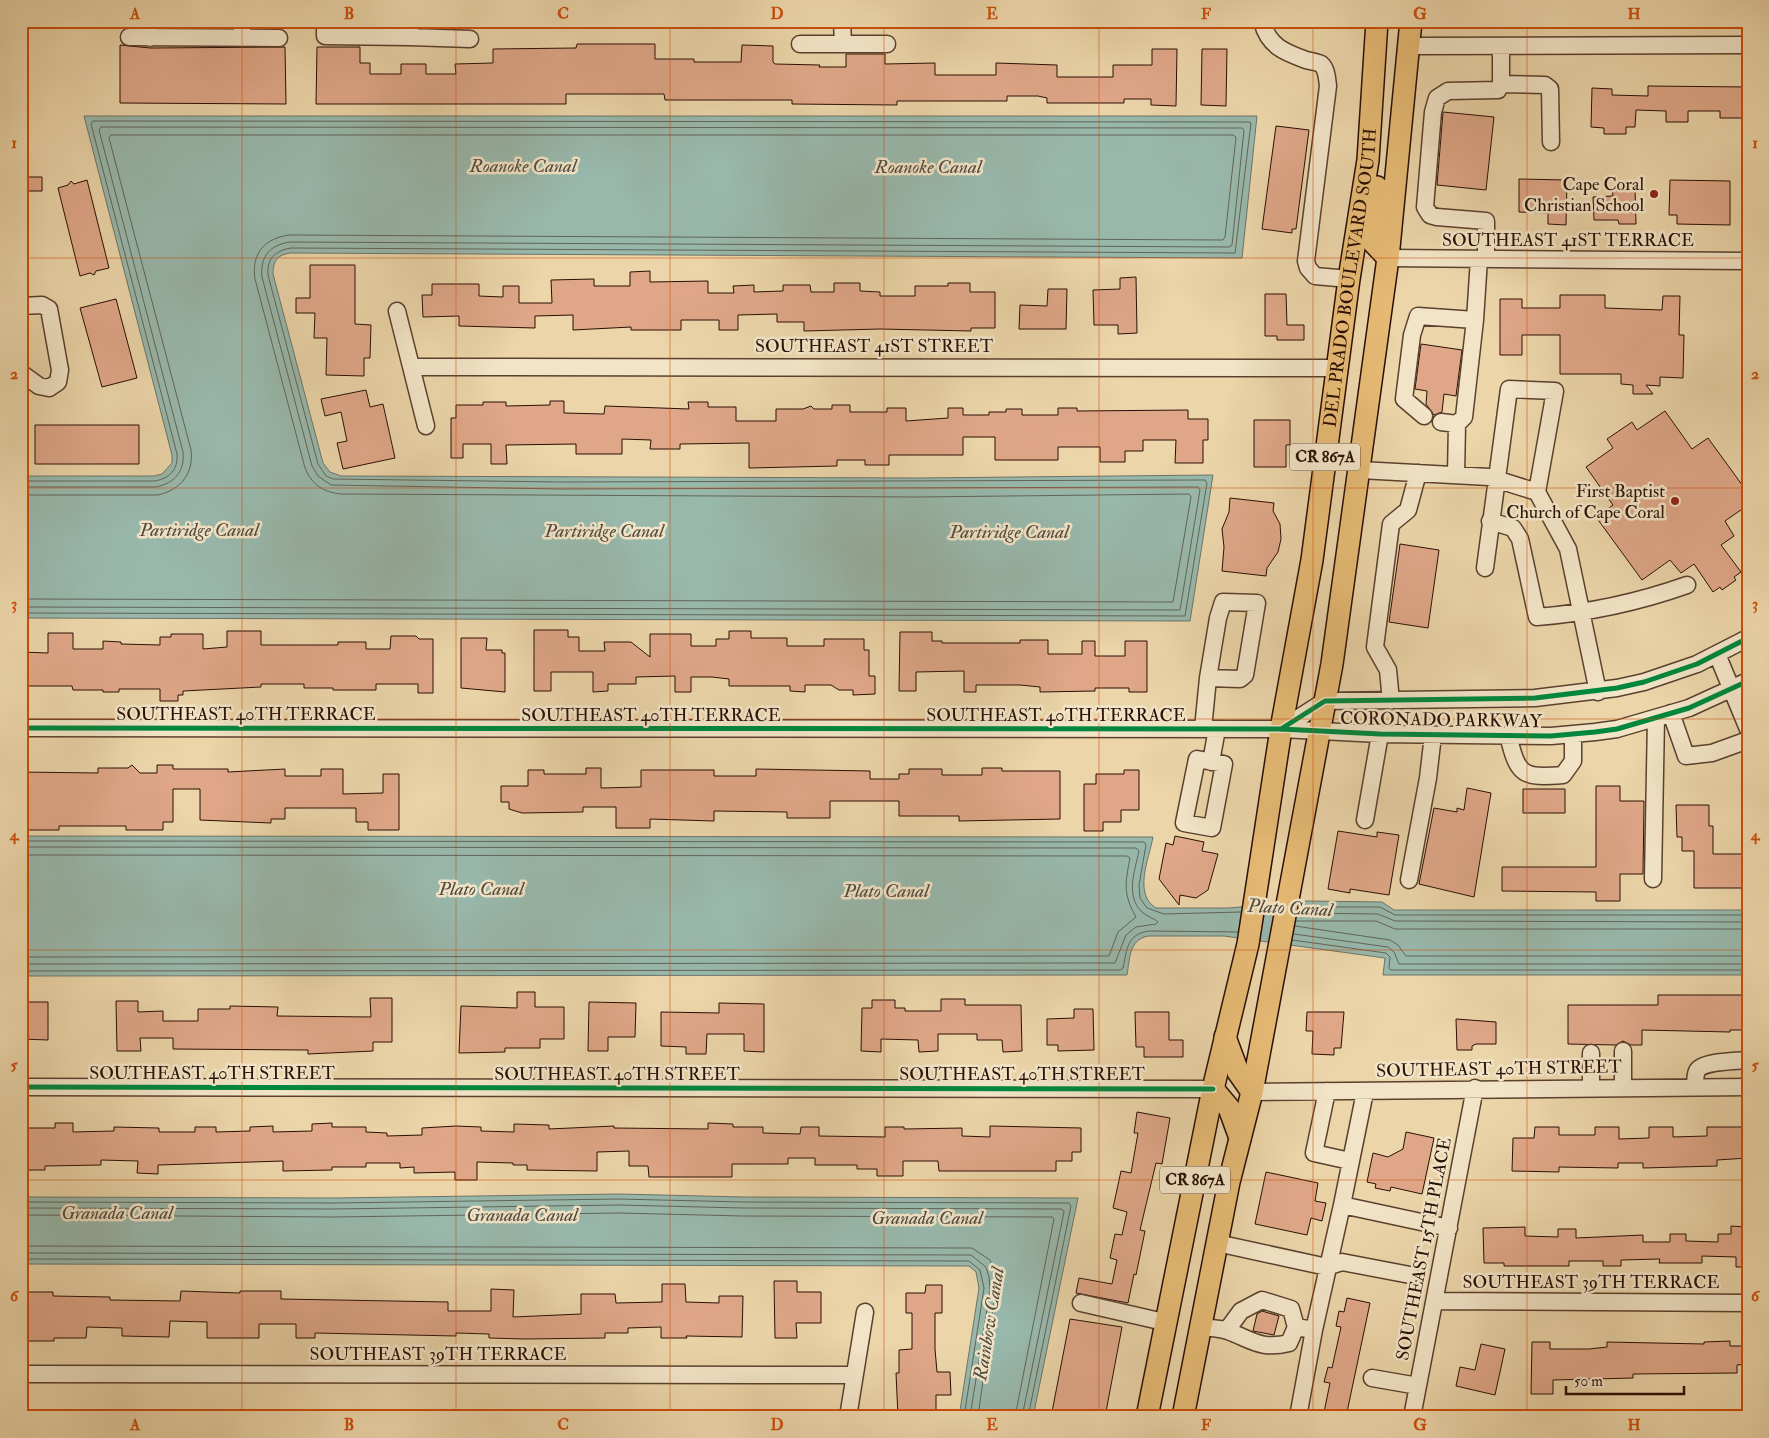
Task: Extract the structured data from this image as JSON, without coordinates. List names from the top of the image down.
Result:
{
  "streets": {
    "main road": ["DEL PRADO BOULEVARD SOUTH", "CR 867A"],
    "street": [
      "SOUTHEAST 41ST TERRACE",
      "SOUTHEAST 41ST STREET",
      "SOUTHEAST 40TH TERRACE",
      "CORONADO PARKWAY",
      "SOUTHEAST 40TH STREET",
      "SOUTHEAST 15TH PLACE",
      "SOUTHEAST 39TH TERRACE"
    ]
  },
  "crossings": [
    ["SOUTHEAST 41ST TERRACE", "DEL PRADO BOULEVARD SOUTH"],
    ["DEL PRADO BOULEVARD SOUTH", "SOUTHEAST 41ST STREET"],
    ["DEL PRADO BOULEVARD SOUTH", "SOUTHEAST 40TH TERRACE"],
    ["DEL PRADO BOULEVARD SOUTH", "CORONADO PARKWAY"],
    ["DEL PRADO BOULEVARD SOUTH", "SOUTHEAST 40TH STREET"],
    ["SOUTHEAST 40TH TERRACE", "CORONADO PARKWAY"],
    ["SOUTHEAST 40TH STREET", "SOUTHEAST 15TH PLACE"],
    ["SOUTHEAST 15TH PLACE", "SOUTHEAST 39TH TERRACE"]
  ],
  "water": [
    "Roanoke Canal",
    "Partiridge Canal",
    "Plato Canal",
    "Granada Canal",
    "Rainbow Canal"
  ],
  "places": ["Cape Coral Christian School", "First Baptist Church of Cape Coral"],
  "scale_bar": "50 m",
  "grid": {
    "columns": [
      "A",
      "B",
      "C",
      "D",
      "E",
      "F",
      "G",
      "H"
    ],
    "rows": [
      "1",
      "2",
      "3",
      "4",
      "5",
      "6"
    ]
  }
}
